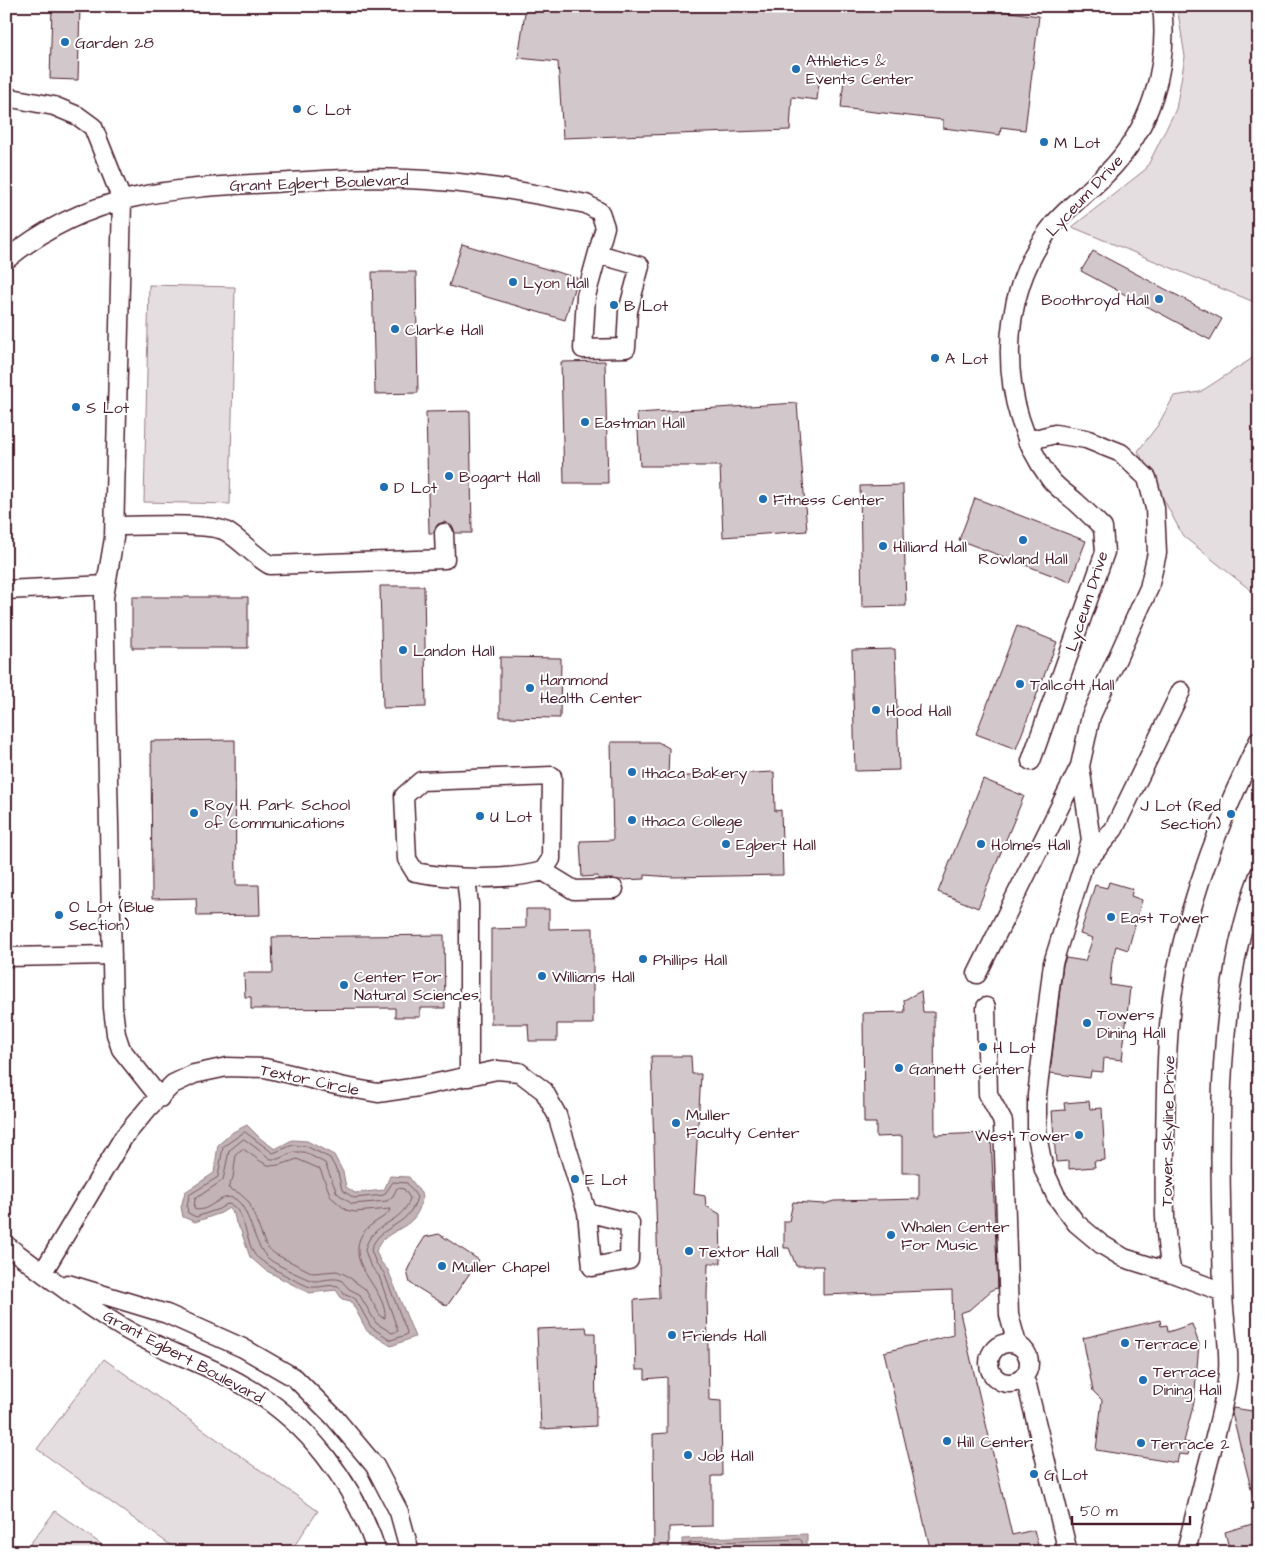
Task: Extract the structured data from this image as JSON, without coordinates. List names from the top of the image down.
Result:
{
  "streets": {
    "street": [
      "Grant Egbert Boulevard",
      "Lyceum Drive",
      "Textor Circle",
      "Tower Skyline Drive"
    ]
  },
  "crossings": [
    ["Grant Egbert Boulevard", "Textor Circle"]
  ],
  "places": [
    "Garden 28",
    "Athletics & Events Center",
    "C Lot",
    "M Lot",
    "Lyon Hall",
    "Boothroyd Hall",
    "B Lot",
    "Clarke Hall",
    "A Lot",
    "S Lot",
    "Eastman Hall",
    "Bogart Hall",
    "D Lot",
    "Fitness Center",
    "Rowland Hall",
    "Hilliard Hall",
    "Landon Hall",
    "Tallcott Hall",
    "Hammond Health Center",
    "Hood Hall",
    "Ithaca Bakery",
    "Roy H. Park School of Communications",
    "J Lot (Red Section)",
    "U Lot",
    "Ithaca College",
    "Egbert Hall",
    "Holmes Hall",
    "O Lot (Blue Section)",
    "East Tower",
    "Phillips Hall",
    "Williams Hall",
    "Center For Natural Sciences",
    "Towers Dining Hall",
    "H Lot",
    "Gannett Center",
    "Muller Faculty Center",
    "West Tower",
    "E Lot",
    "Whalen Center For Music",
    "Textor Hall",
    "Muller Chapel",
    "Friends Hall",
    "Terrace 1",
    "Terrace Dining Hall",
    "Hill Center",
    "Terrace 2",
    "Job Hall",
    "G Lot"
  ],
  "scale_bar": "50 m"
}
